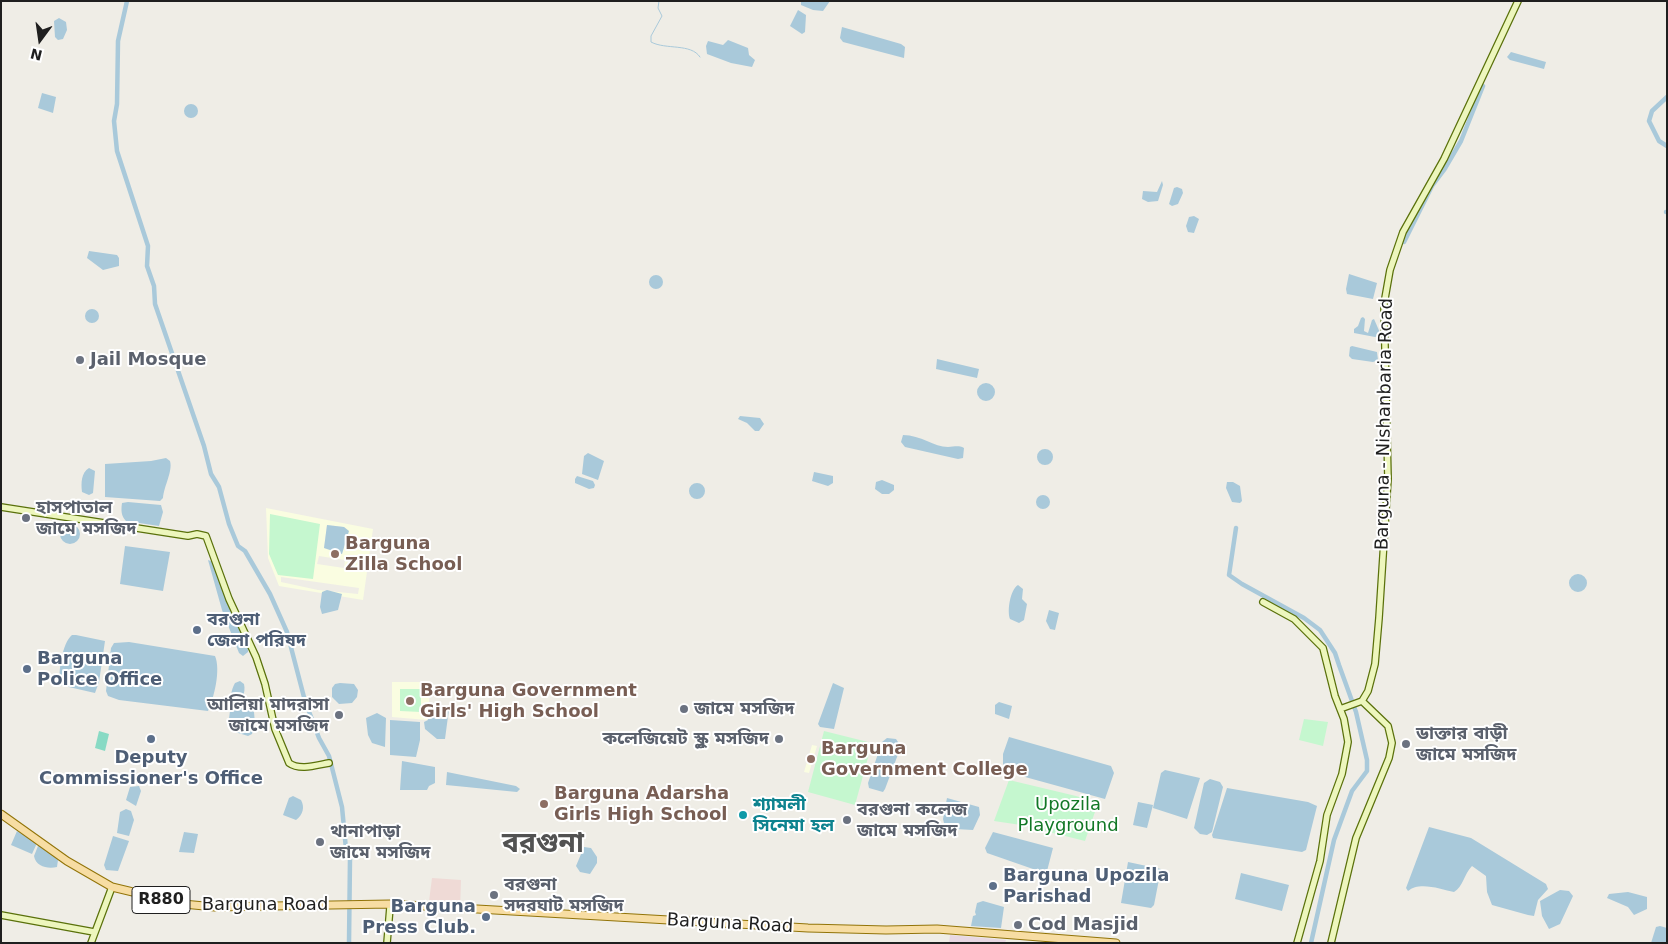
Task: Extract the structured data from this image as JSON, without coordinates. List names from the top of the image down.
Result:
{
  "streets": {
    "main road": ["R880", "Barguna Road"],
    "street": ["Barguna - Nishanbaria Road"]
  },
  "districts": ["বরগুনা"],
  "parks": ["Upozila Playground"],
  "places": [
    "Jail Mosque",
    "হাসপাতাল জামে মসজিদ",
    "Barguna Zilla School",
    "বরগুনা জেলা পরিষদ",
    "Barguna Police Office",
    "Barguna Government Girls' High School",
    "জামে মসজিদ",
    "আলিয়া মাদরাসা জামে মসজিদ",
    "Deputy Commissioner's Office",
    "কলেজিয়েট স্কুল মসজিদ",
    "ডাক্তার বাড়ী জামে মসজিদ",
    "Barguna Government College",
    "Barguna Adarsha Girls High School",
    "শ্যামলী সিনেমা হল",
    "বরগুনা কলেজ জামে মসজিদ",
    "থানাপাড়া জামে মসজিদ",
    "Barguna Upozila Parishad",
    "বরগুনা সদরঘাট মসজিদ",
    "Barguna Press Club.",
    "Cod Masjid"
  ],
  "north": "bottom"
}
